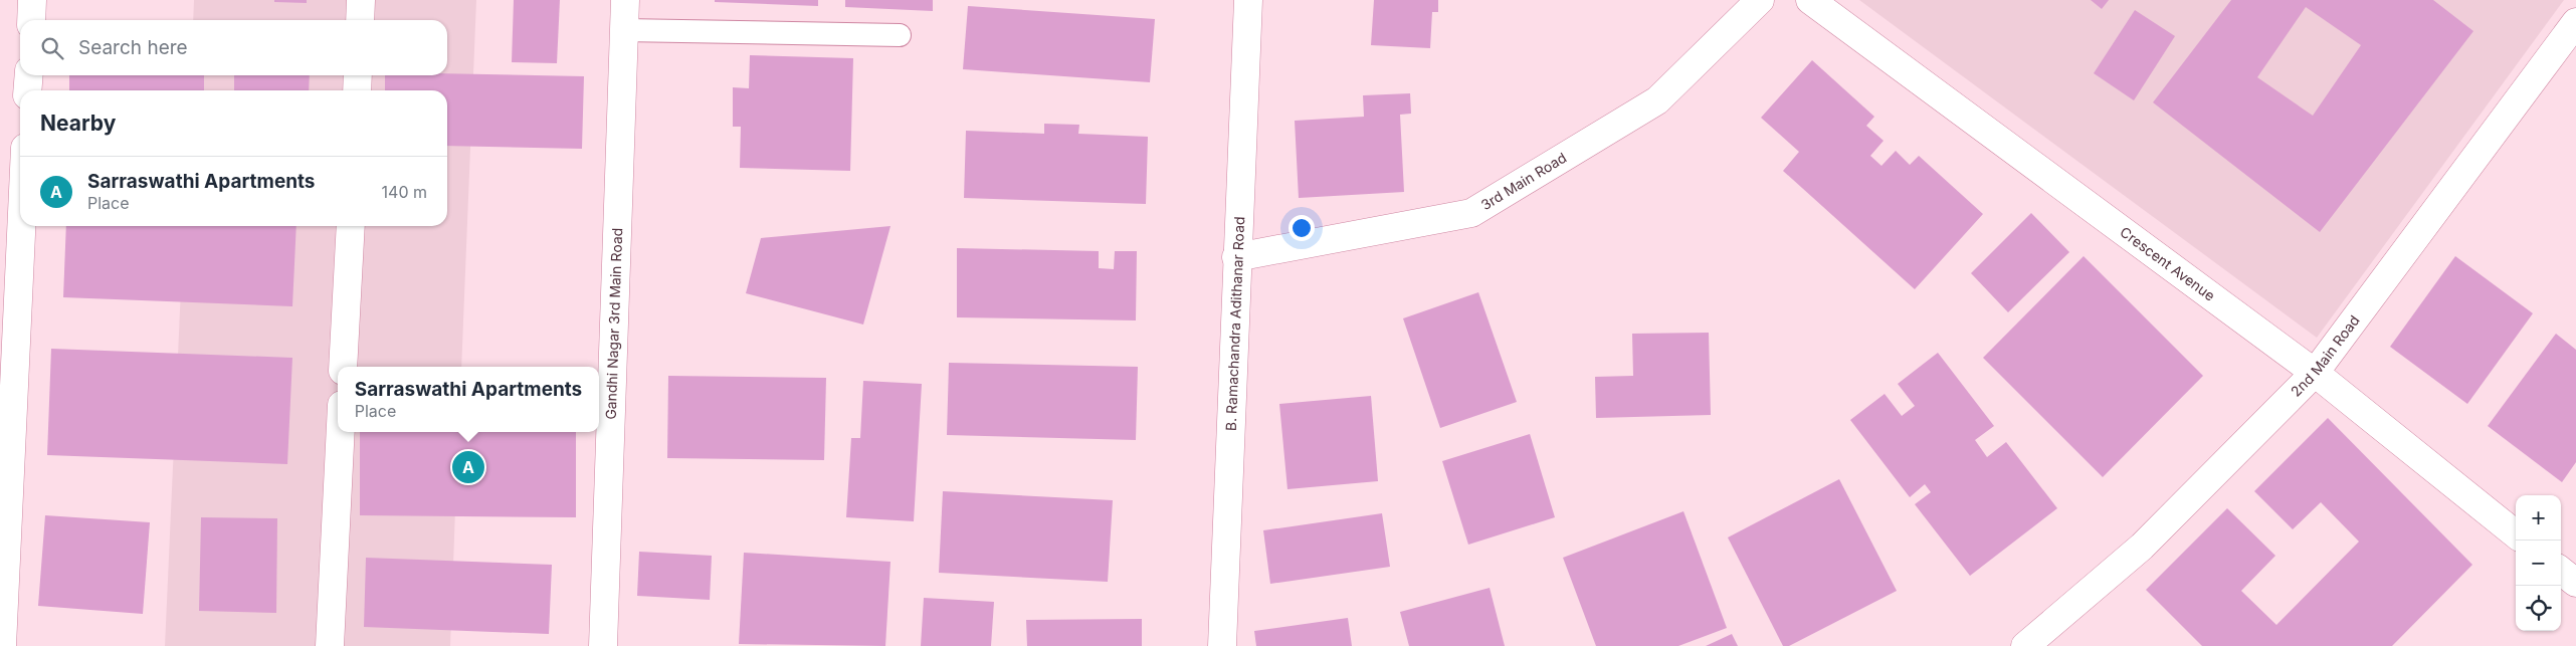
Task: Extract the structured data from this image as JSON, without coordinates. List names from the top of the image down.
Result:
{
  "streets": {
    "street": [
      "3rd Main Road",
      "Crescent Avenue",
      "Gandhi Nagar 3rd Main Road",
      "B. Ramachandra Adithanar Road",
      "2nd Main Road"
    ]
  },
  "crossings": [
    ["3rd Main Road", "B. Ramachandra Adithanar Road"],
    ["Crescent Avenue", "2nd Main Road"]
  ],
  "page": {
    "search": "Search here",
    "heading": "Nearby",
    "list": [
      {
        "mark": "A",
        "name": "Sarraswathi Apartments",
        "note": "Place",
        "value": "140 m"
      }
    ],
    "popup": ["Sarraswathi Apartments", "Place"],
    "pins": "A",
    "map_buttons": ["+", "−"]
  }
}
